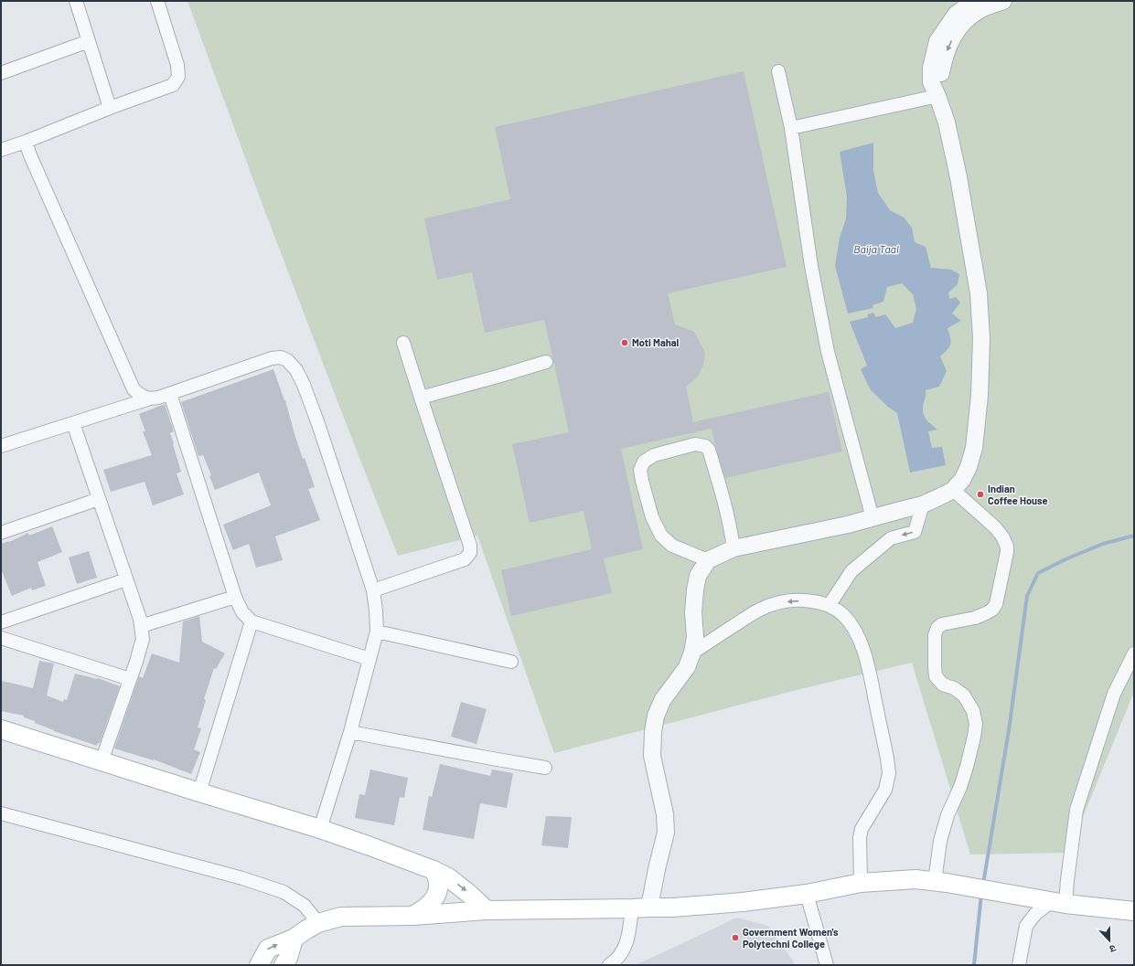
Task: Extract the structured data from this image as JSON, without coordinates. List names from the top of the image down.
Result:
{
  "water": ["Baija Taal"],
  "places": ["Moti Mahal", "Indian Coffee House", "Government Women's Polytechni College"],
  "north": "bottom"
}
